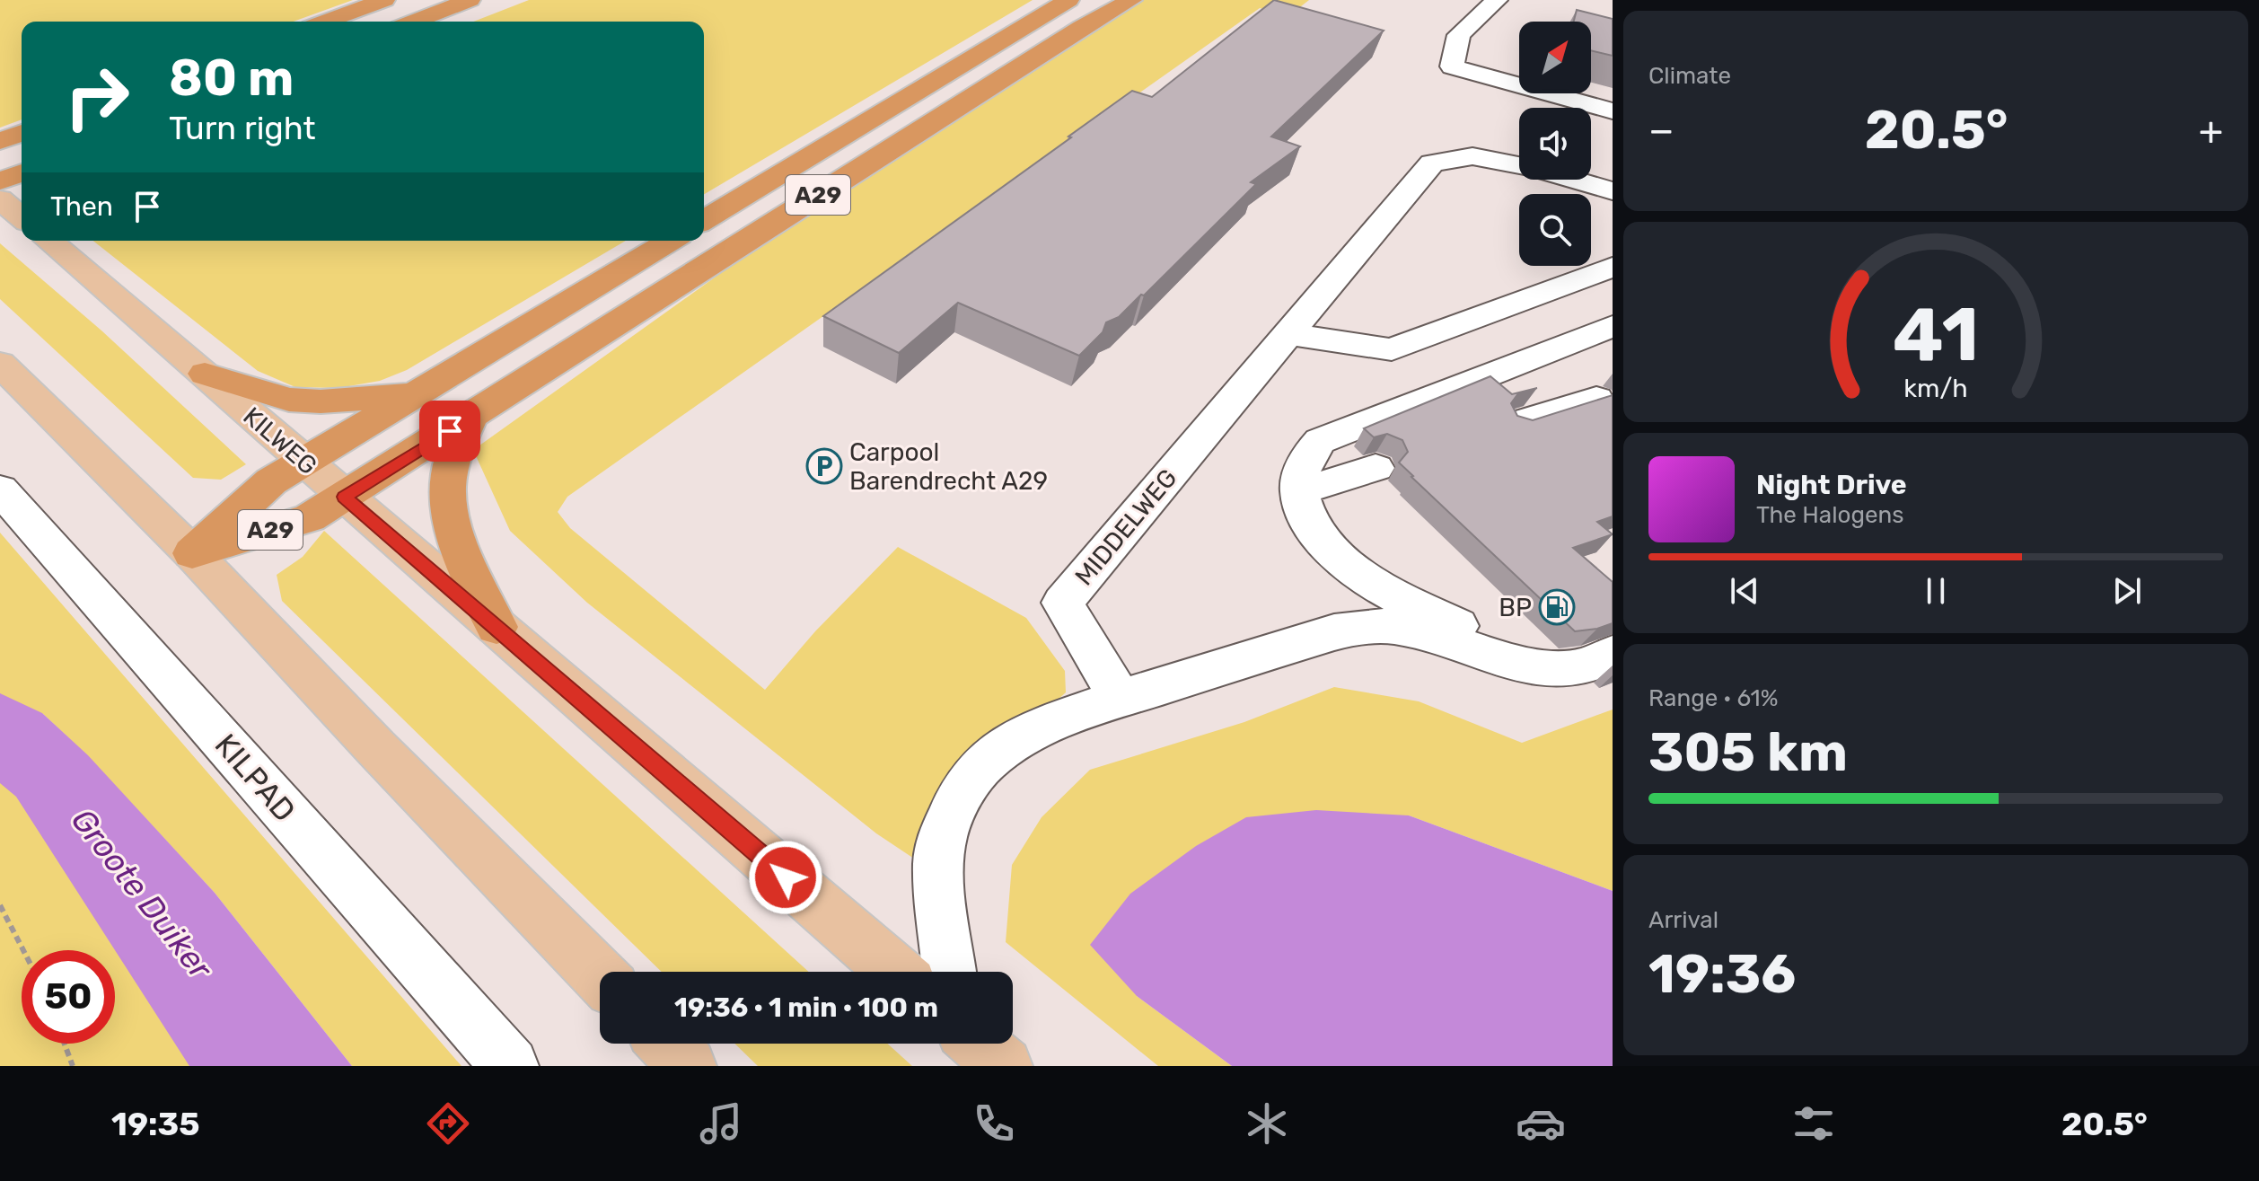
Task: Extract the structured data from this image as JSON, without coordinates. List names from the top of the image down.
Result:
{
  "streets": {
    "highway": ["A29"],
    "main road": ["KILWEG"],
    "street": ["MIDDELWEG", "KILPAD"]
  },
  "crossings": [
    ["A29", "KILWEG"]
  ],
  "water": ["Groote Duiker"],
  "places": {
    "parking": ["Carpool Barendrecht A29"],
    "fuel station": ["BP"]
  },
  "north": "top right",
  "page": {
    "tile": [
      "Climate",
      ["Range · 61%", "305 km"],
      ["Arrival", "19:36"]
    ],
    "turn": ["80 m", "Turn right"],
    "heat": ["−", "20.5°", "+"],
    "then": "Then",
    "song": ["Night Drive", "The Halogens"],
    "limit": "50",
    "trip": "19:36 · 1 min · 100 m",
    "tabs": ["19:35", "20.5°"],
    "gauge": ["41", "km/h"]
  }
}
